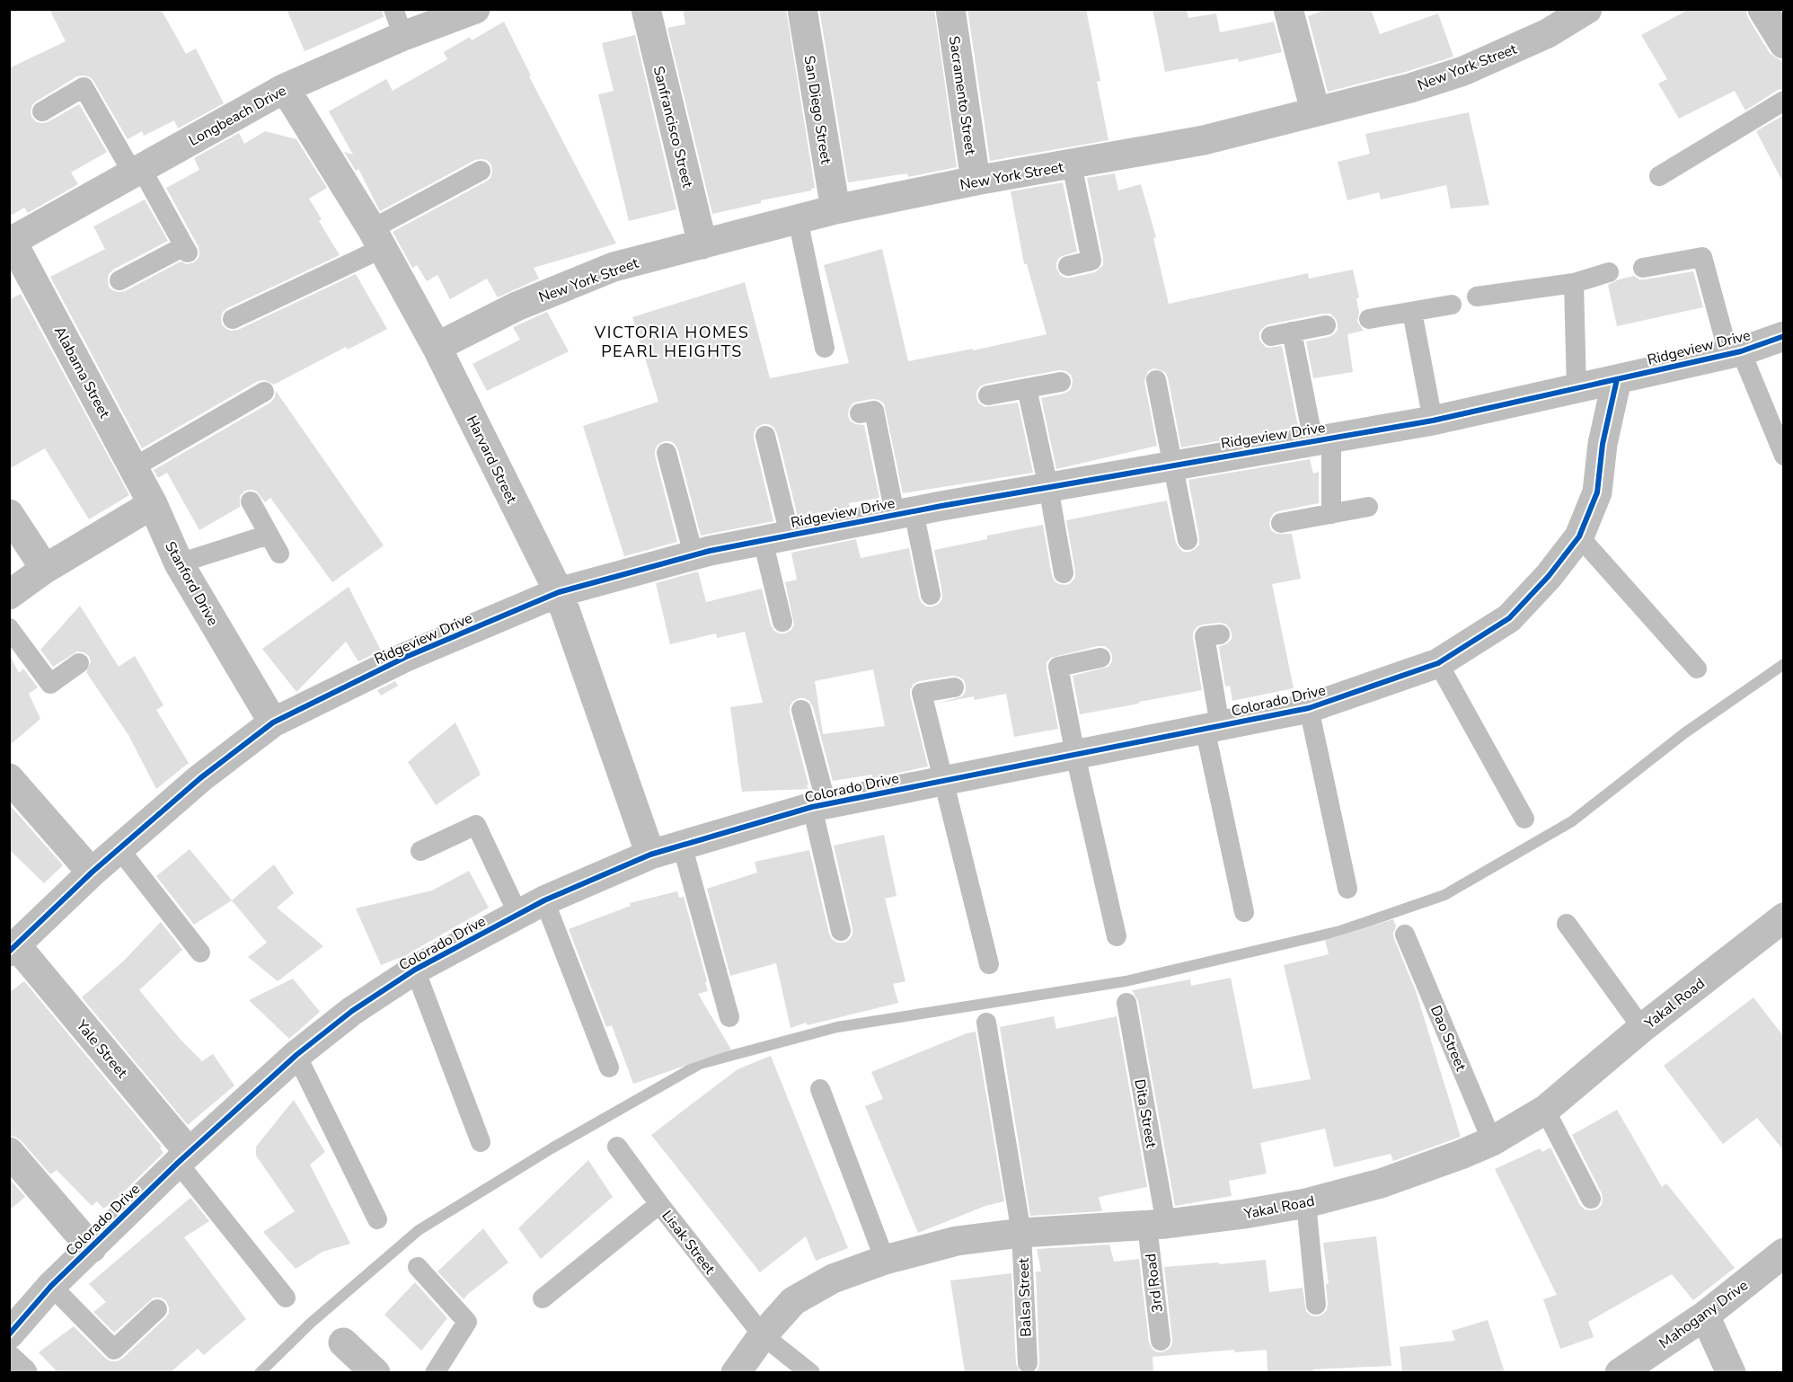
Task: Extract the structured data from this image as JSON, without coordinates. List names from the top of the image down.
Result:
{
  "streets": {
    "street": [
      "New York Street",
      "Sacramento Street",
      "San Diego Street",
      "Longbeach Drive",
      "Sanfrancisco Street",
      "Ridgeview Drive",
      "Alabama Street",
      "Harvard Street",
      "Stanford Drive",
      "Colorado Drive",
      "Yakal Road",
      "Yale Street",
      "Mahogany Drive"
    ],
    "lane": [
      "Dao Street",
      "Dita Street",
      "Lisak Street",
      "3rd Road",
      "Balsa Street"
    ]
  },
  "crossings": [
    ["New York Street", "Sacramento Street"],
    ["New York Street", "San Diego Street"],
    ["New York Street", "Sanfrancisco Street"],
    ["New York Street", "Harvard Street"],
    ["Longbeach Drive", "Alabama Street"],
    ["Longbeach Drive", "Harvard Street"],
    ["Ridgeview Drive", "Harvard Street"],
    ["Ridgeview Drive", "Stanford Drive"],
    ["Ridgeview Drive", "Colorado Drive"],
    ["Ridgeview Drive", "Yale Street"],
    ["Alabama Street", "Stanford Drive"],
    ["Harvard Street", "Colorado Drive"],
    ["Colorado Drive", "Yale Street"],
    ["Yakal Road", "Dao Street"],
    ["Yakal Road", "Dita Street"],
    ["Yakal Road", "Lisak Street"],
    ["Yakal Road", "3rd Road"],
    ["Yakal Road", "Balsa Street"],
    ["Dita Street", "3rd Road"]
  ],
  "districts": ["VICTORIA HOMES PEARL HEIGHTS"]
}
